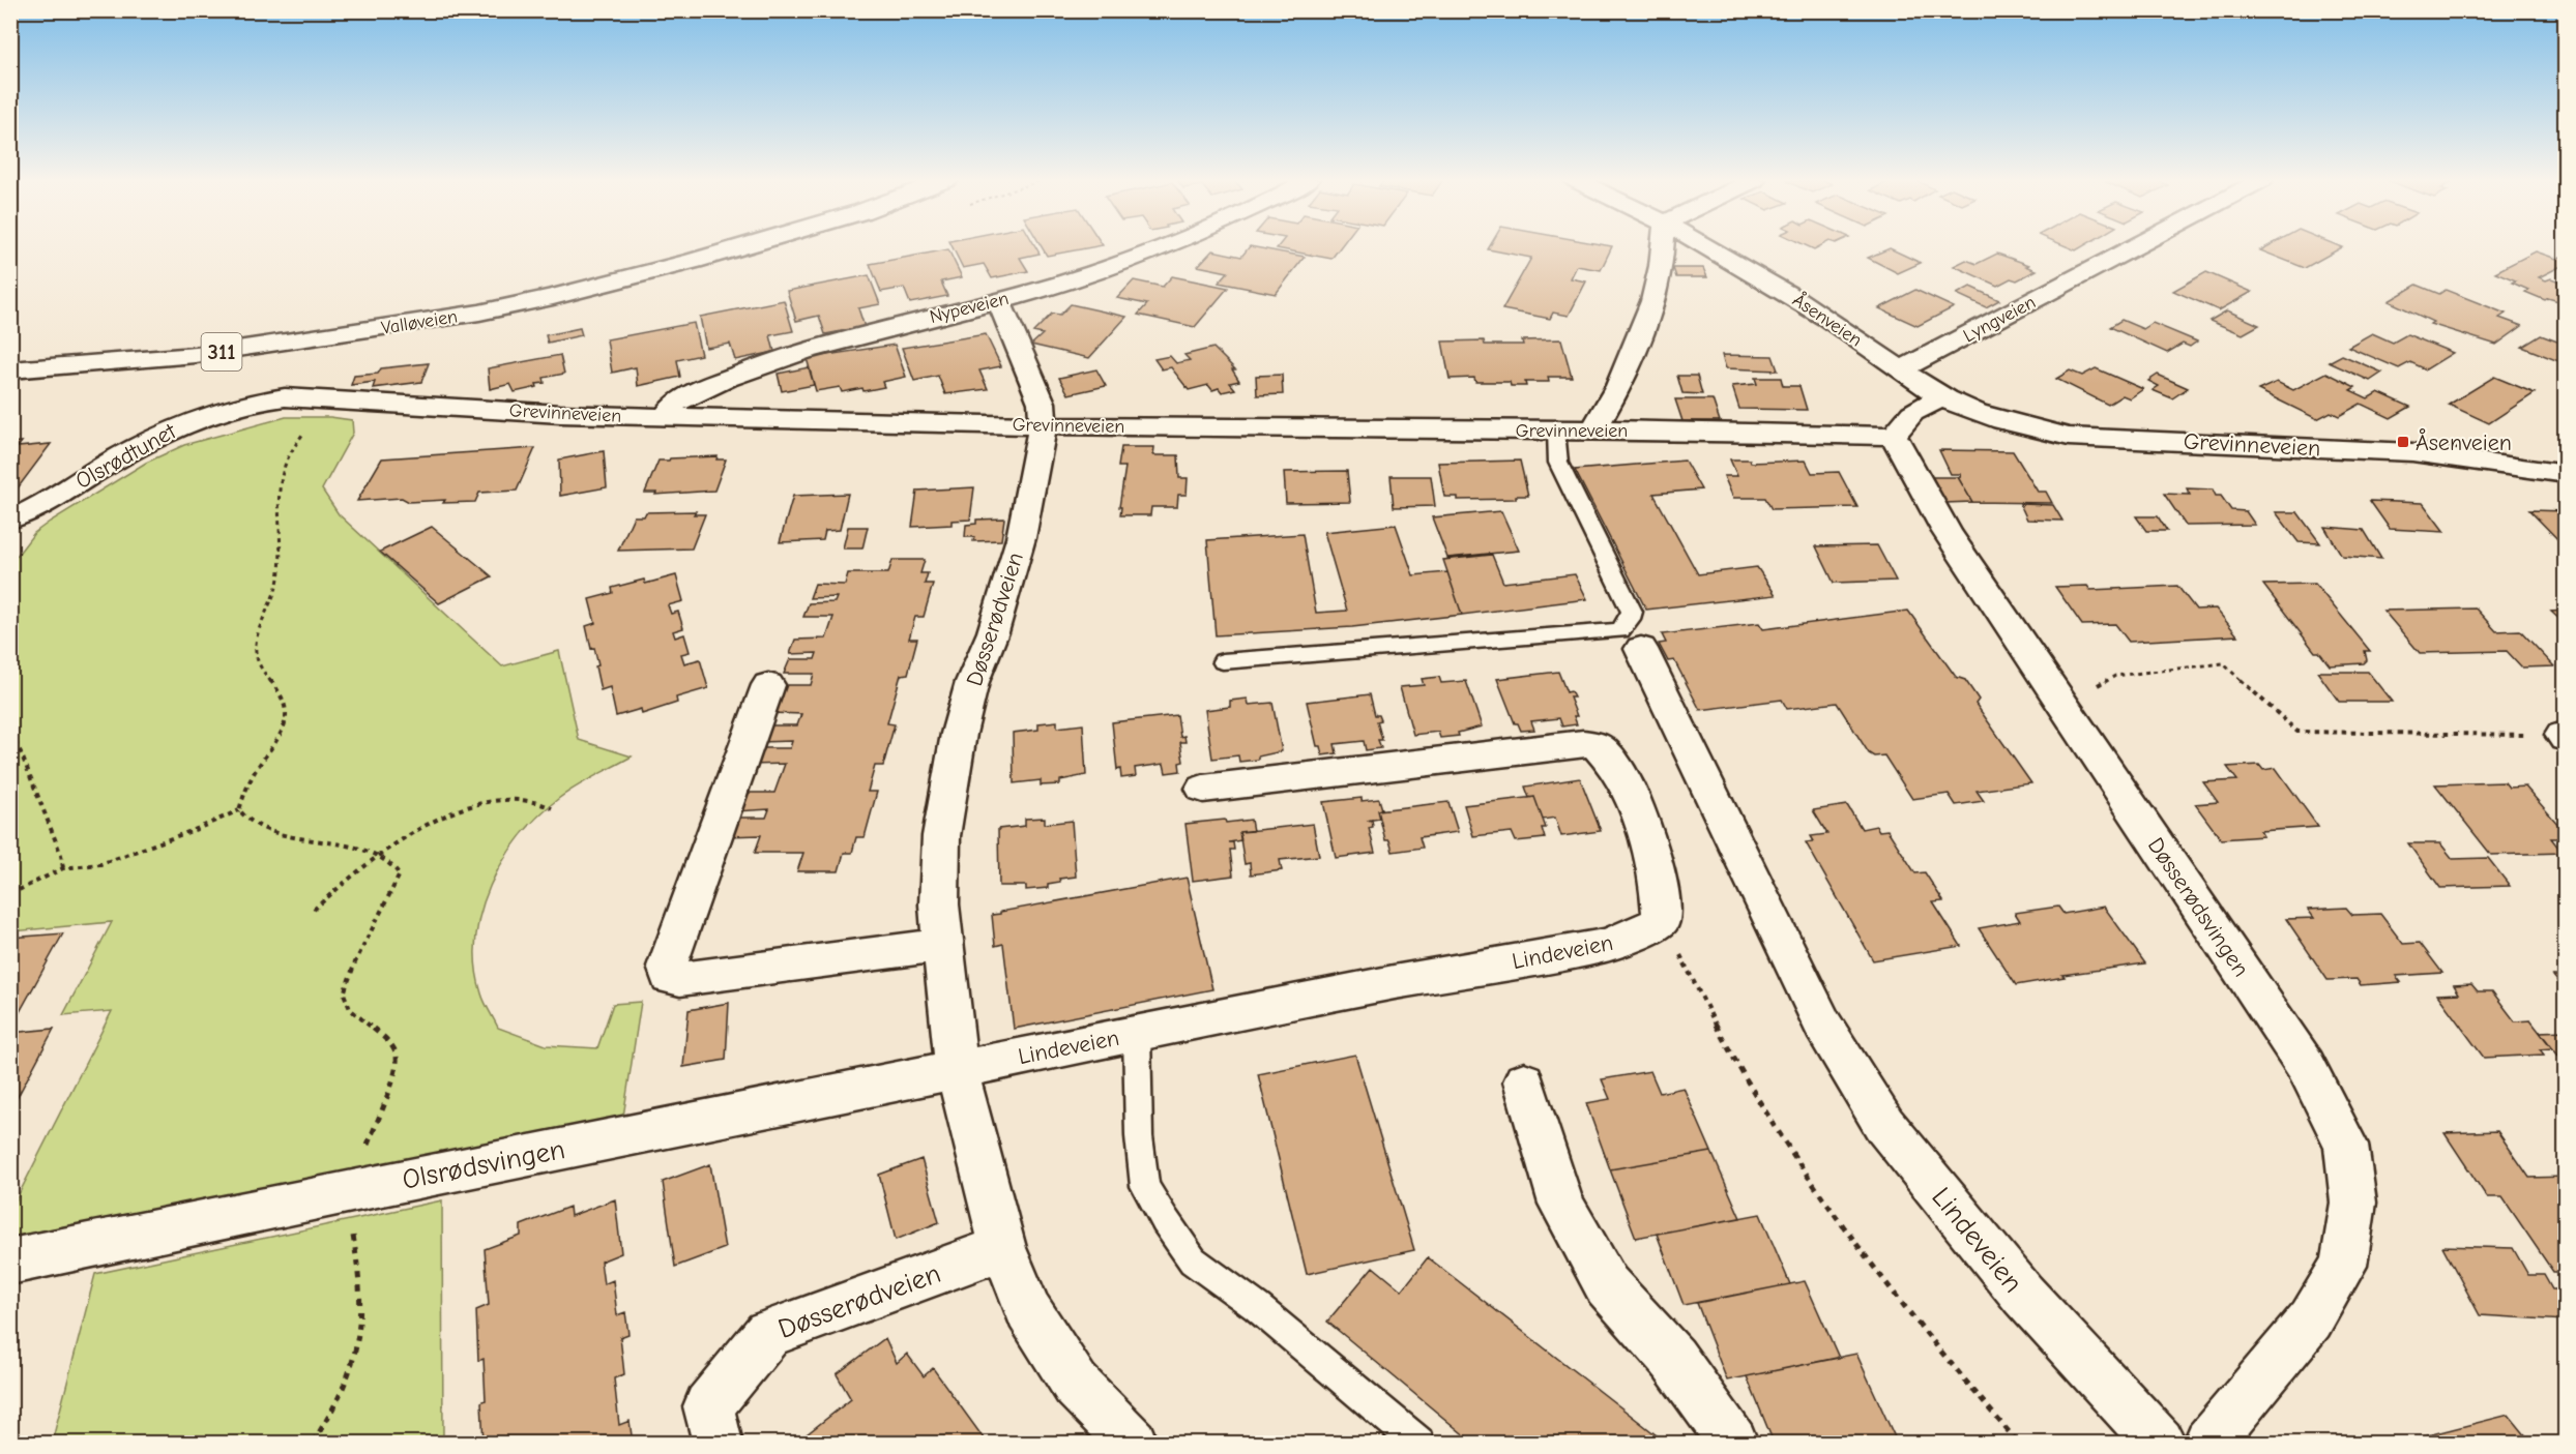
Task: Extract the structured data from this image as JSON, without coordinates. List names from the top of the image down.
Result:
{
  "streets": {
    "street": [
      "Nypeveien",
      "Lyngveien",
      "Åsenveien",
      "Valløveien",
      "311",
      "Grevinneveien",
      "Olsrødtunet",
      "Døsserødveien",
      "Døsserødsvingen",
      "Lindeveien",
      "Olsrødsvingen"
    ]
  },
  "crossings": [
    ["Nypeveien", "Grevinneveien"],
    ["Nypeveien", "Døsserødveien"],
    ["Lyngveien", "Åsenveien"],
    ["Åsenveien", "Grevinneveien"],
    ["Grevinneveien", "Olsrødtunet"],
    ["Grevinneveien", "Døsserødveien"],
    ["Grevinneveien", "Døsserødsvingen"],
    ["Døsserødveien", "Lindeveien"],
    ["Døsserødveien", "Olsrødsvingen"],
    ["Lindeveien", "Olsrødsvingen"]
  ],
  "places": {
    "transit": ["Åsenveien"]
  }
}
